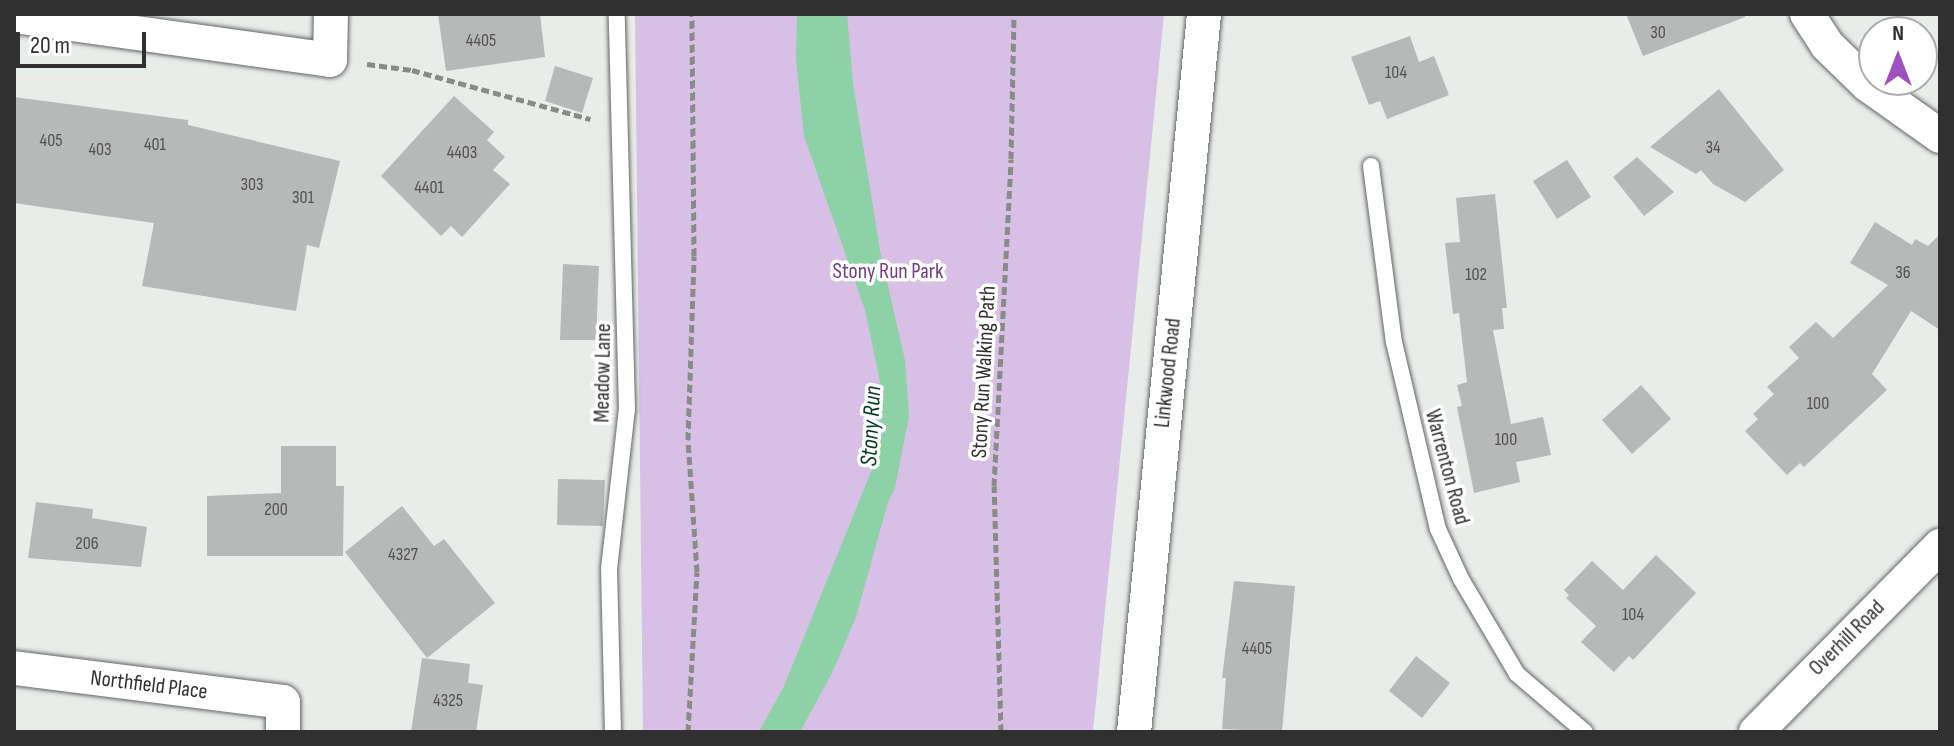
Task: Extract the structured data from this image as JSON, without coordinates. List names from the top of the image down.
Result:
{
  "streets": {
    "street": ["Linkwood Road", "Overhill Road", "Northfield Place"],
    "lane": ["Meadow Lane", "Warrenton Road"],
    "path": ["Stony Run Walking Path"]
  },
  "water": ["Stony Run"],
  "parks": ["Stony Run Park"],
  "house_numbers": [
    "30",
    "4405",
    "104",
    "405",
    "401",
    "34",
    "403",
    "4403",
    "303",
    "4401",
    "301",
    "36",
    "102",
    "100",
    "100",
    "200",
    "206",
    "4327",
    "104",
    "4405",
    "4325"
  ],
  "scale_bar": "20 m",
  "north": "top"
}
